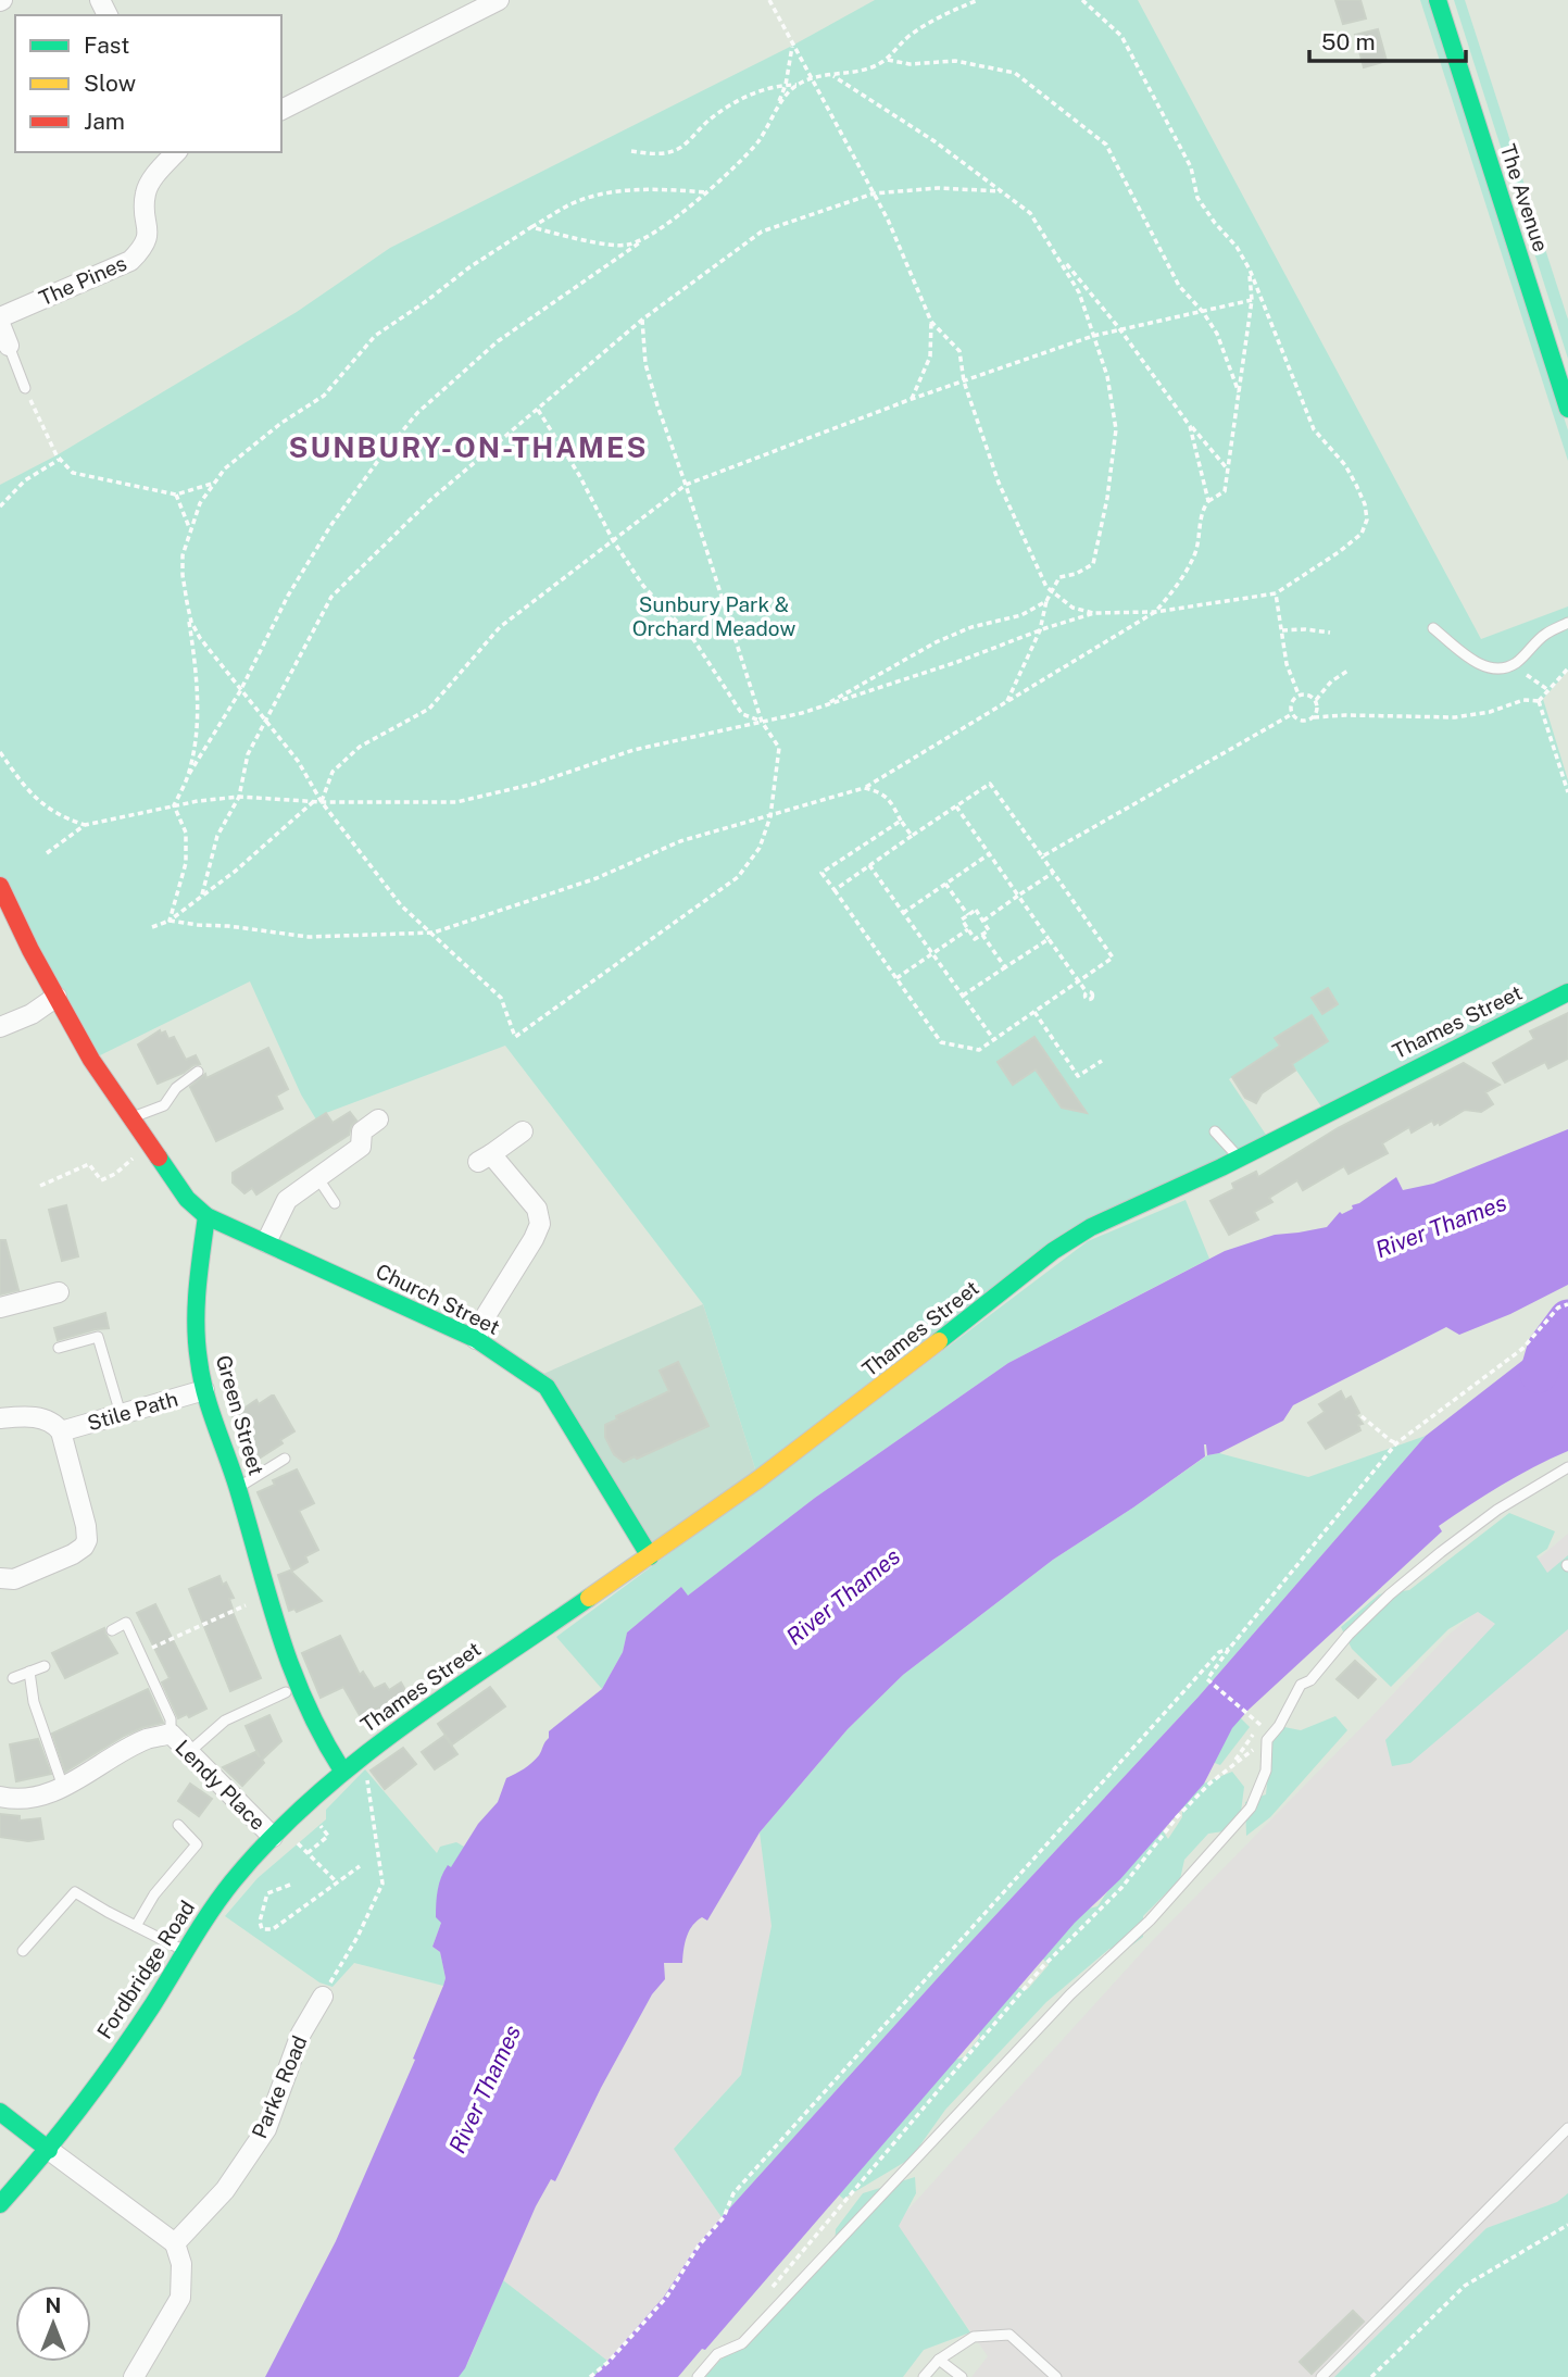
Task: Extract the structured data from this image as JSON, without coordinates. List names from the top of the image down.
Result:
{
  "streets": {
    "street": [
      "The Avenue",
      "The Pines",
      "Thames Street",
      "Church Street",
      "Stile Path",
      "Green Street",
      "Lendy Place",
      "Fordbridge Road",
      "Parke Road"
    ]
  },
  "crossings": [
    ["Thames Street", "Church Street"],
    ["Thames Street", "Green Street"],
    ["Thames Street", "Fordbridge Road"],
    ["Church Street", "Green Street"],
    ["Stile Path", "Green Street"],
    ["Green Street", "Fordbridge Road"],
    ["Lendy Place", "Fordbridge Road"]
  ],
  "districts": ["SUNBURY-ON-THAMES"],
  "water": ["River Thames"],
  "parks": ["Sunbury Park & Orchard Meadow"],
  "legend": ["Fast", "Slow", "Jam"],
  "scale_bar": "50 m",
  "north": "top"
}
